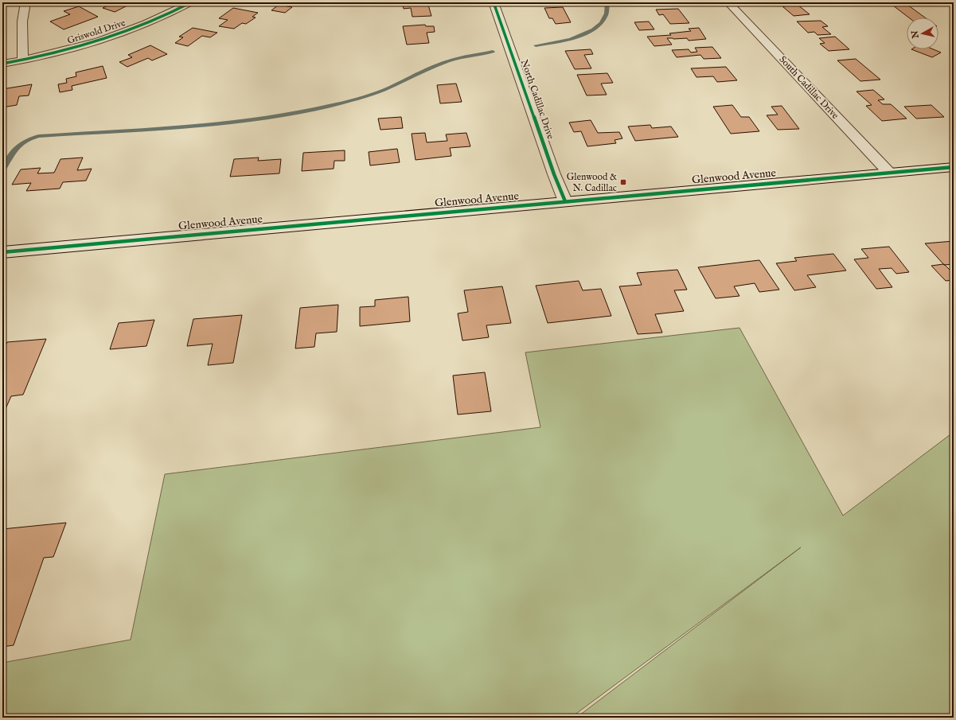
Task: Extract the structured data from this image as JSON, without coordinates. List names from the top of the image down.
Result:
{
  "streets": {
    "street": [
      "Griswold Drive",
      "South Cadillac Drive",
      "North Cadillac Drive",
      "Glenwood Avenue"
    ]
  },
  "crossings": [
    ["South Cadillac Drive", "Glenwood Avenue"],
    ["North Cadillac Drive", "Glenwood Avenue"]
  ],
  "places": {
    "transit": ["Glenwood & N. Cadillac"]
  },
  "north": "left"
}
